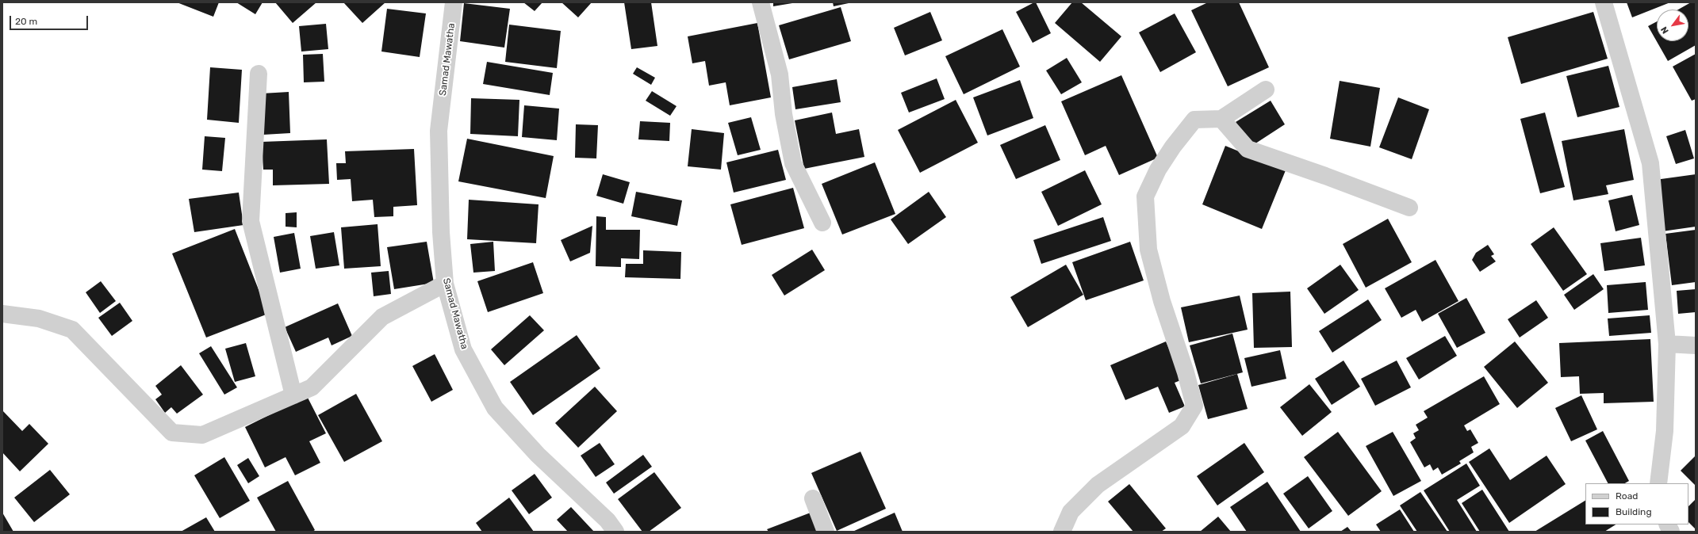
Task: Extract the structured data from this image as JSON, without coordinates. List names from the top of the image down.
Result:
{
  "streets": {
    "street": ["Samad Mawatha"]
  },
  "legend": ["Road", "Building"],
  "scale_bar": "20 m",
  "north": "bottom left"
}
